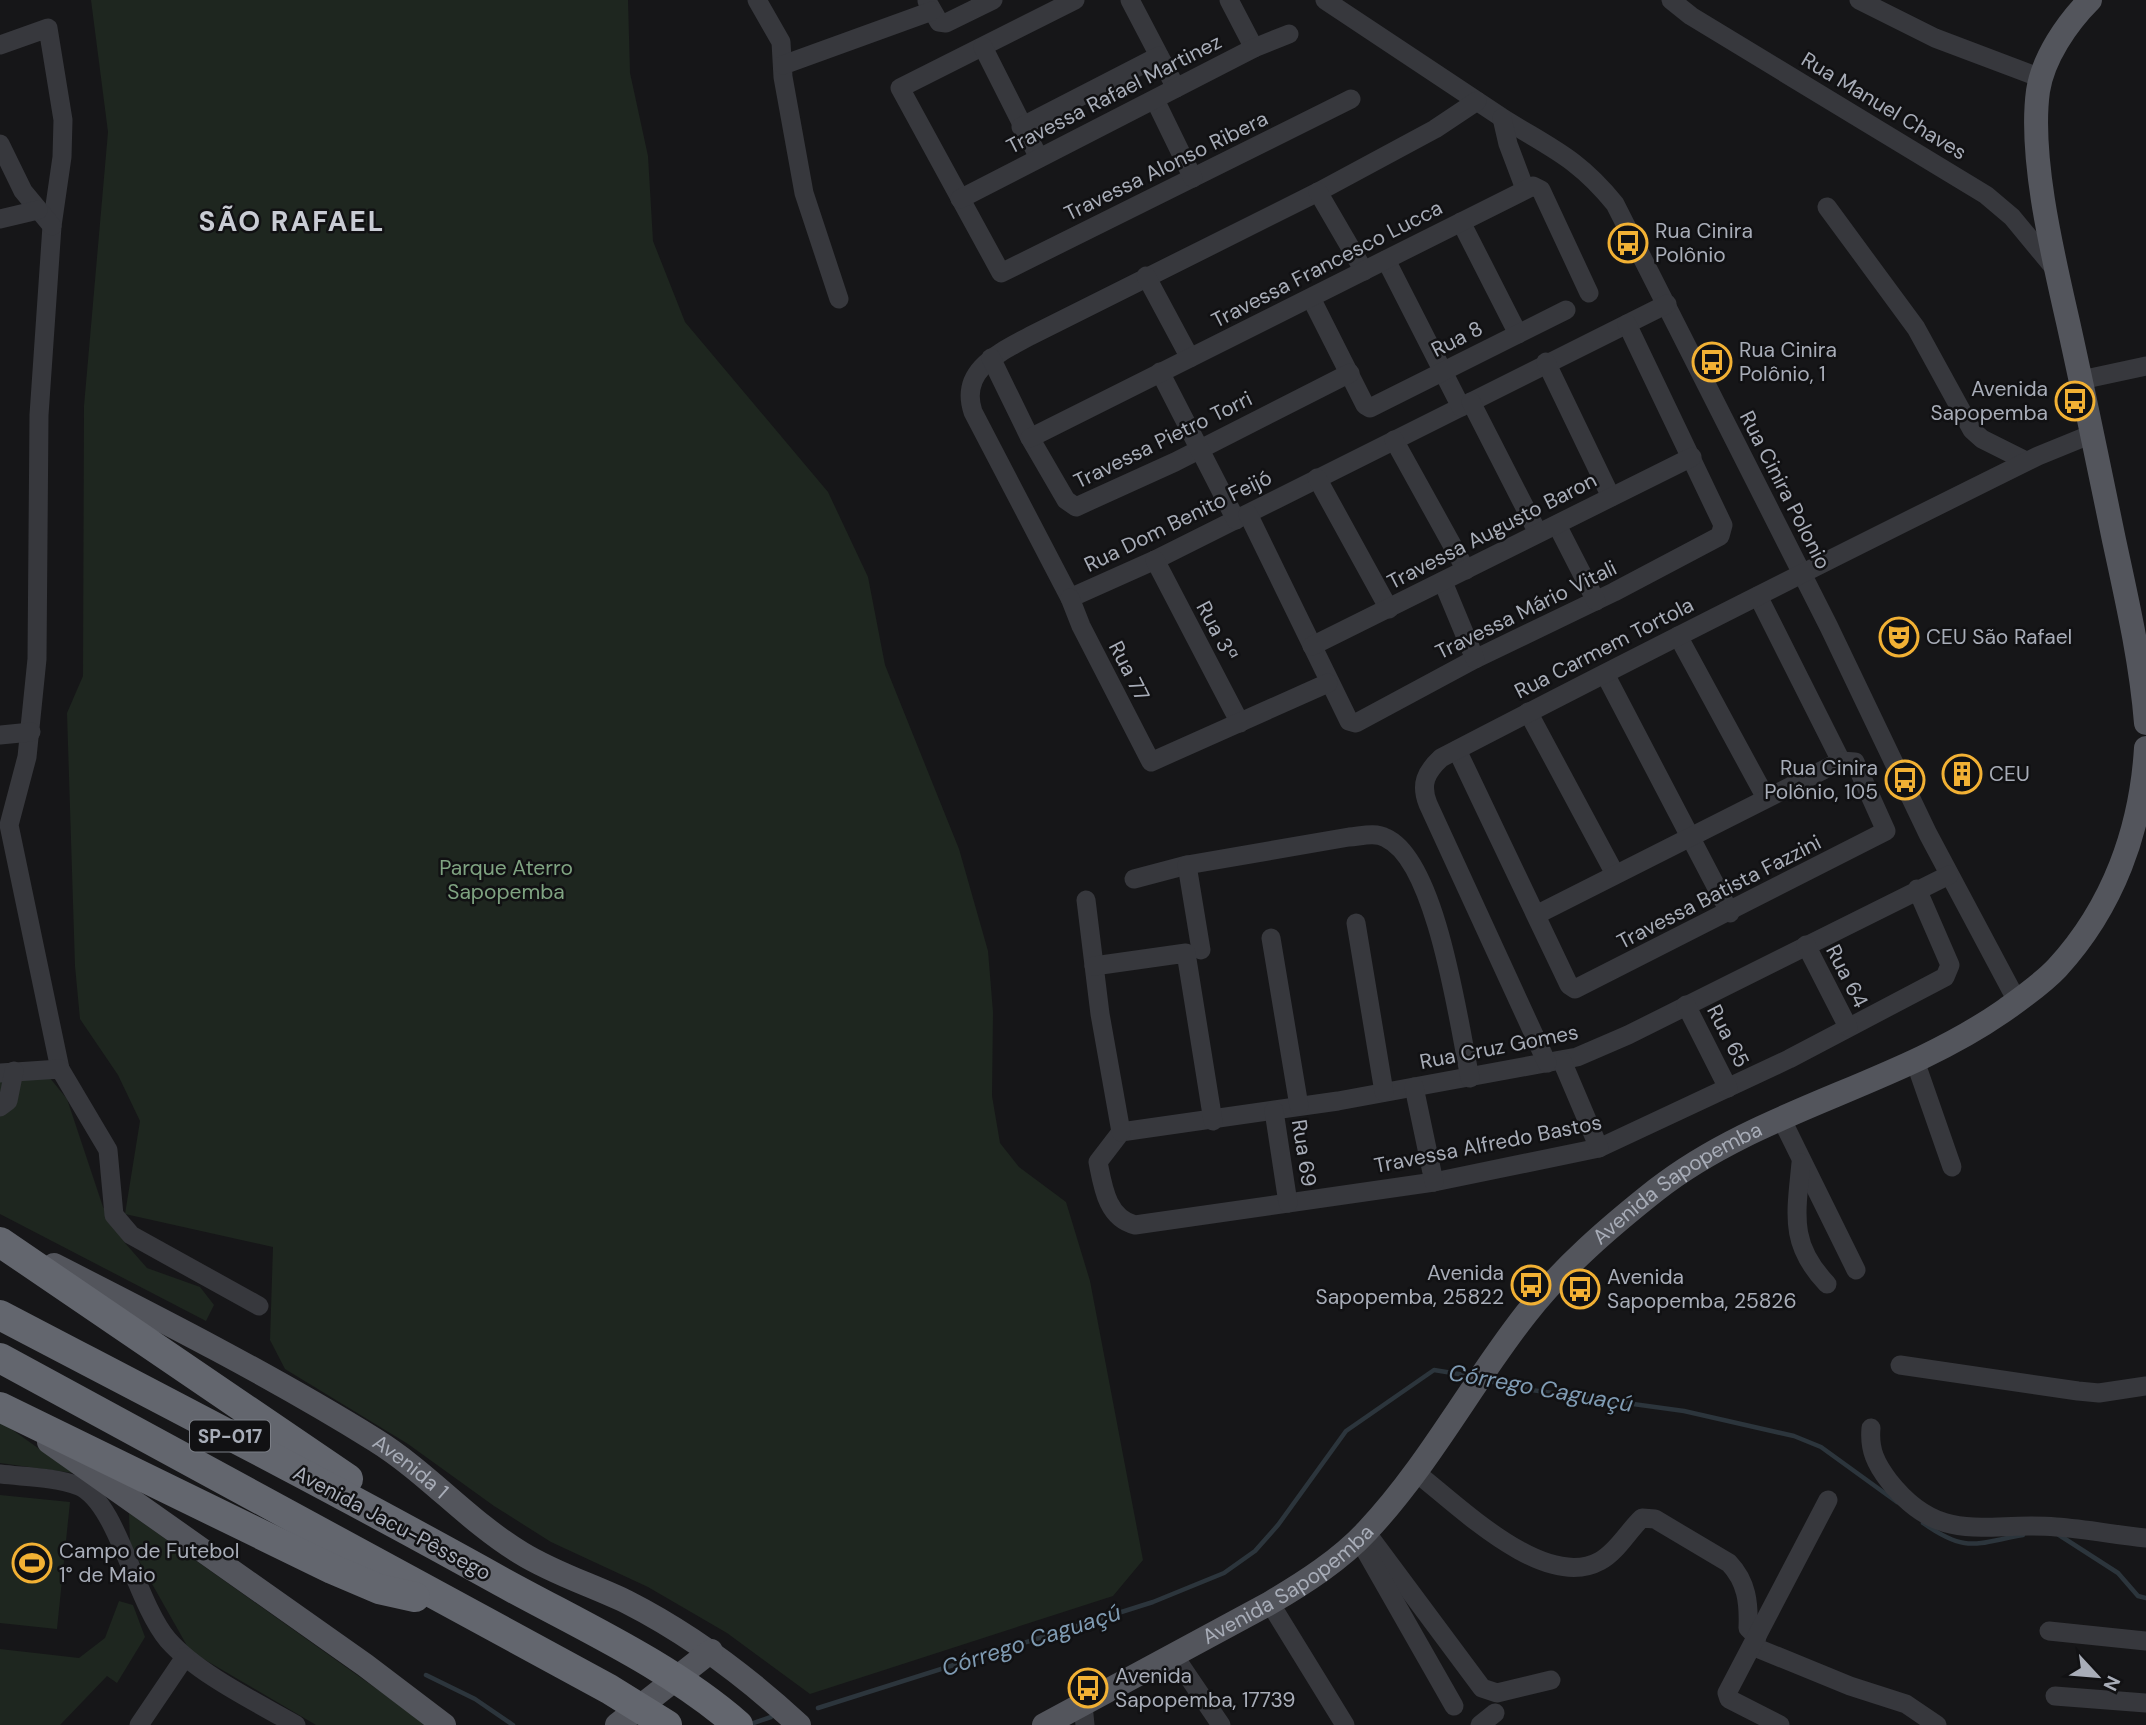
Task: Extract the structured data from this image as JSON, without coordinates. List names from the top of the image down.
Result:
{
  "streets": {
    "highway": ["SP-017", "Avenida Jacu-Pêssego"],
    "main road": ["Avenida Sapopemba", "Avenida 1"],
    "street": [
      "Travessa Rafael Martinez",
      "Rua Manuel Chaves",
      "Travessa Alonso Ribera",
      "Travessa Francesco Lucca",
      "Rua 8",
      "Travessa Pietro Torri",
      "Rua Cinira Polonio",
      "Rua Dom Benito Feijó",
      "Travessa Augusto Baron",
      "Travessa Mário Vitali",
      "Rua 3ª",
      "Rua Carmem Tortola",
      "Rua 77",
      "Travessa Batista Fazzini",
      "Rua 64",
      "Rua 65",
      "Rua Cruz Gomes",
      "Travessa Alfredo Bastos",
      "Rua 69"
    ]
  },
  "crossings": [
    ["Travessa Rafael Martinez", "Travessa Alonso Ribera"],
    ["Travessa Francesco Lucca", "Travessa Pietro Torri"],
    ["Travessa Francesco Lucca", "Travessa Mário Vitali"],
    ["Rua 8", "Travessa Pietro Torri"],
    ["Travessa Pietro Torri", "Rua Dom Benito Feijó"],
    ["Travessa Pietro Torri", "Travessa Mário Vitali"],
    ["Rua Cinira Polonio", "Rua Dom Benito Feijó"],
    ["Rua Cinira Polonio", "Rua Carmem Tortola"],
    ["Rua Cinira Polonio", "Rua Cruz Gomes"],
    ["Rua Cinira Polonio", "Avenida Sapopemba"],
    ["Rua Dom Benito Feijó", "Travessa Mário Vitali"],
    ["Rua Dom Benito Feijó", "Rua 3ª"],
    ["Rua Dom Benito Feijó", "Rua 77"],
    ["Travessa Augusto Baron", "Travessa Mário Vitali"],
    ["Rua 3ª", "Rua 77"],
    ["Rua Carmem Tortola", "Rua Cruz Gomes"],
    ["Rua Carmem Tortola", "Travessa Alfredo Bastos"],
    ["Rua 64", "Rua Cruz Gomes"],
    ["Rua 64", "Travessa Alfredo Bastos"],
    ["Rua 65", "Rua Cruz Gomes"],
    ["Rua 65", "Travessa Alfredo Bastos"],
    ["Rua Cruz Gomes", "Travessa Alfredo Bastos"],
    ["Rua Cruz Gomes", "Rua 69"],
    ["Travessa Alfredo Bastos", "Rua 69"]
  ],
  "districts": ["SÃO RAFAEL"],
  "water": ["Córrego Caguaçú"],
  "parks": ["Parque Aterro Sapopemba"],
  "places": {
    "bus stop": [
      "Rua Cinira Polônio",
      "Rua Cinira Polônio, 1",
      "Avenida Sapopemba",
      "Rua Cinira Polônio, 105",
      "Avenida Sapopemba, 25822",
      "Avenida Sapopemba, 25826",
      "Avenida Sapopemba, 17739"
    ],
    "theatre": ["CEU São Rafael"],
    "building": ["CEU"],
    "sports": ["Campo de Futebol 1° de Maio"]
  },
  "north": "bottom right"
}
